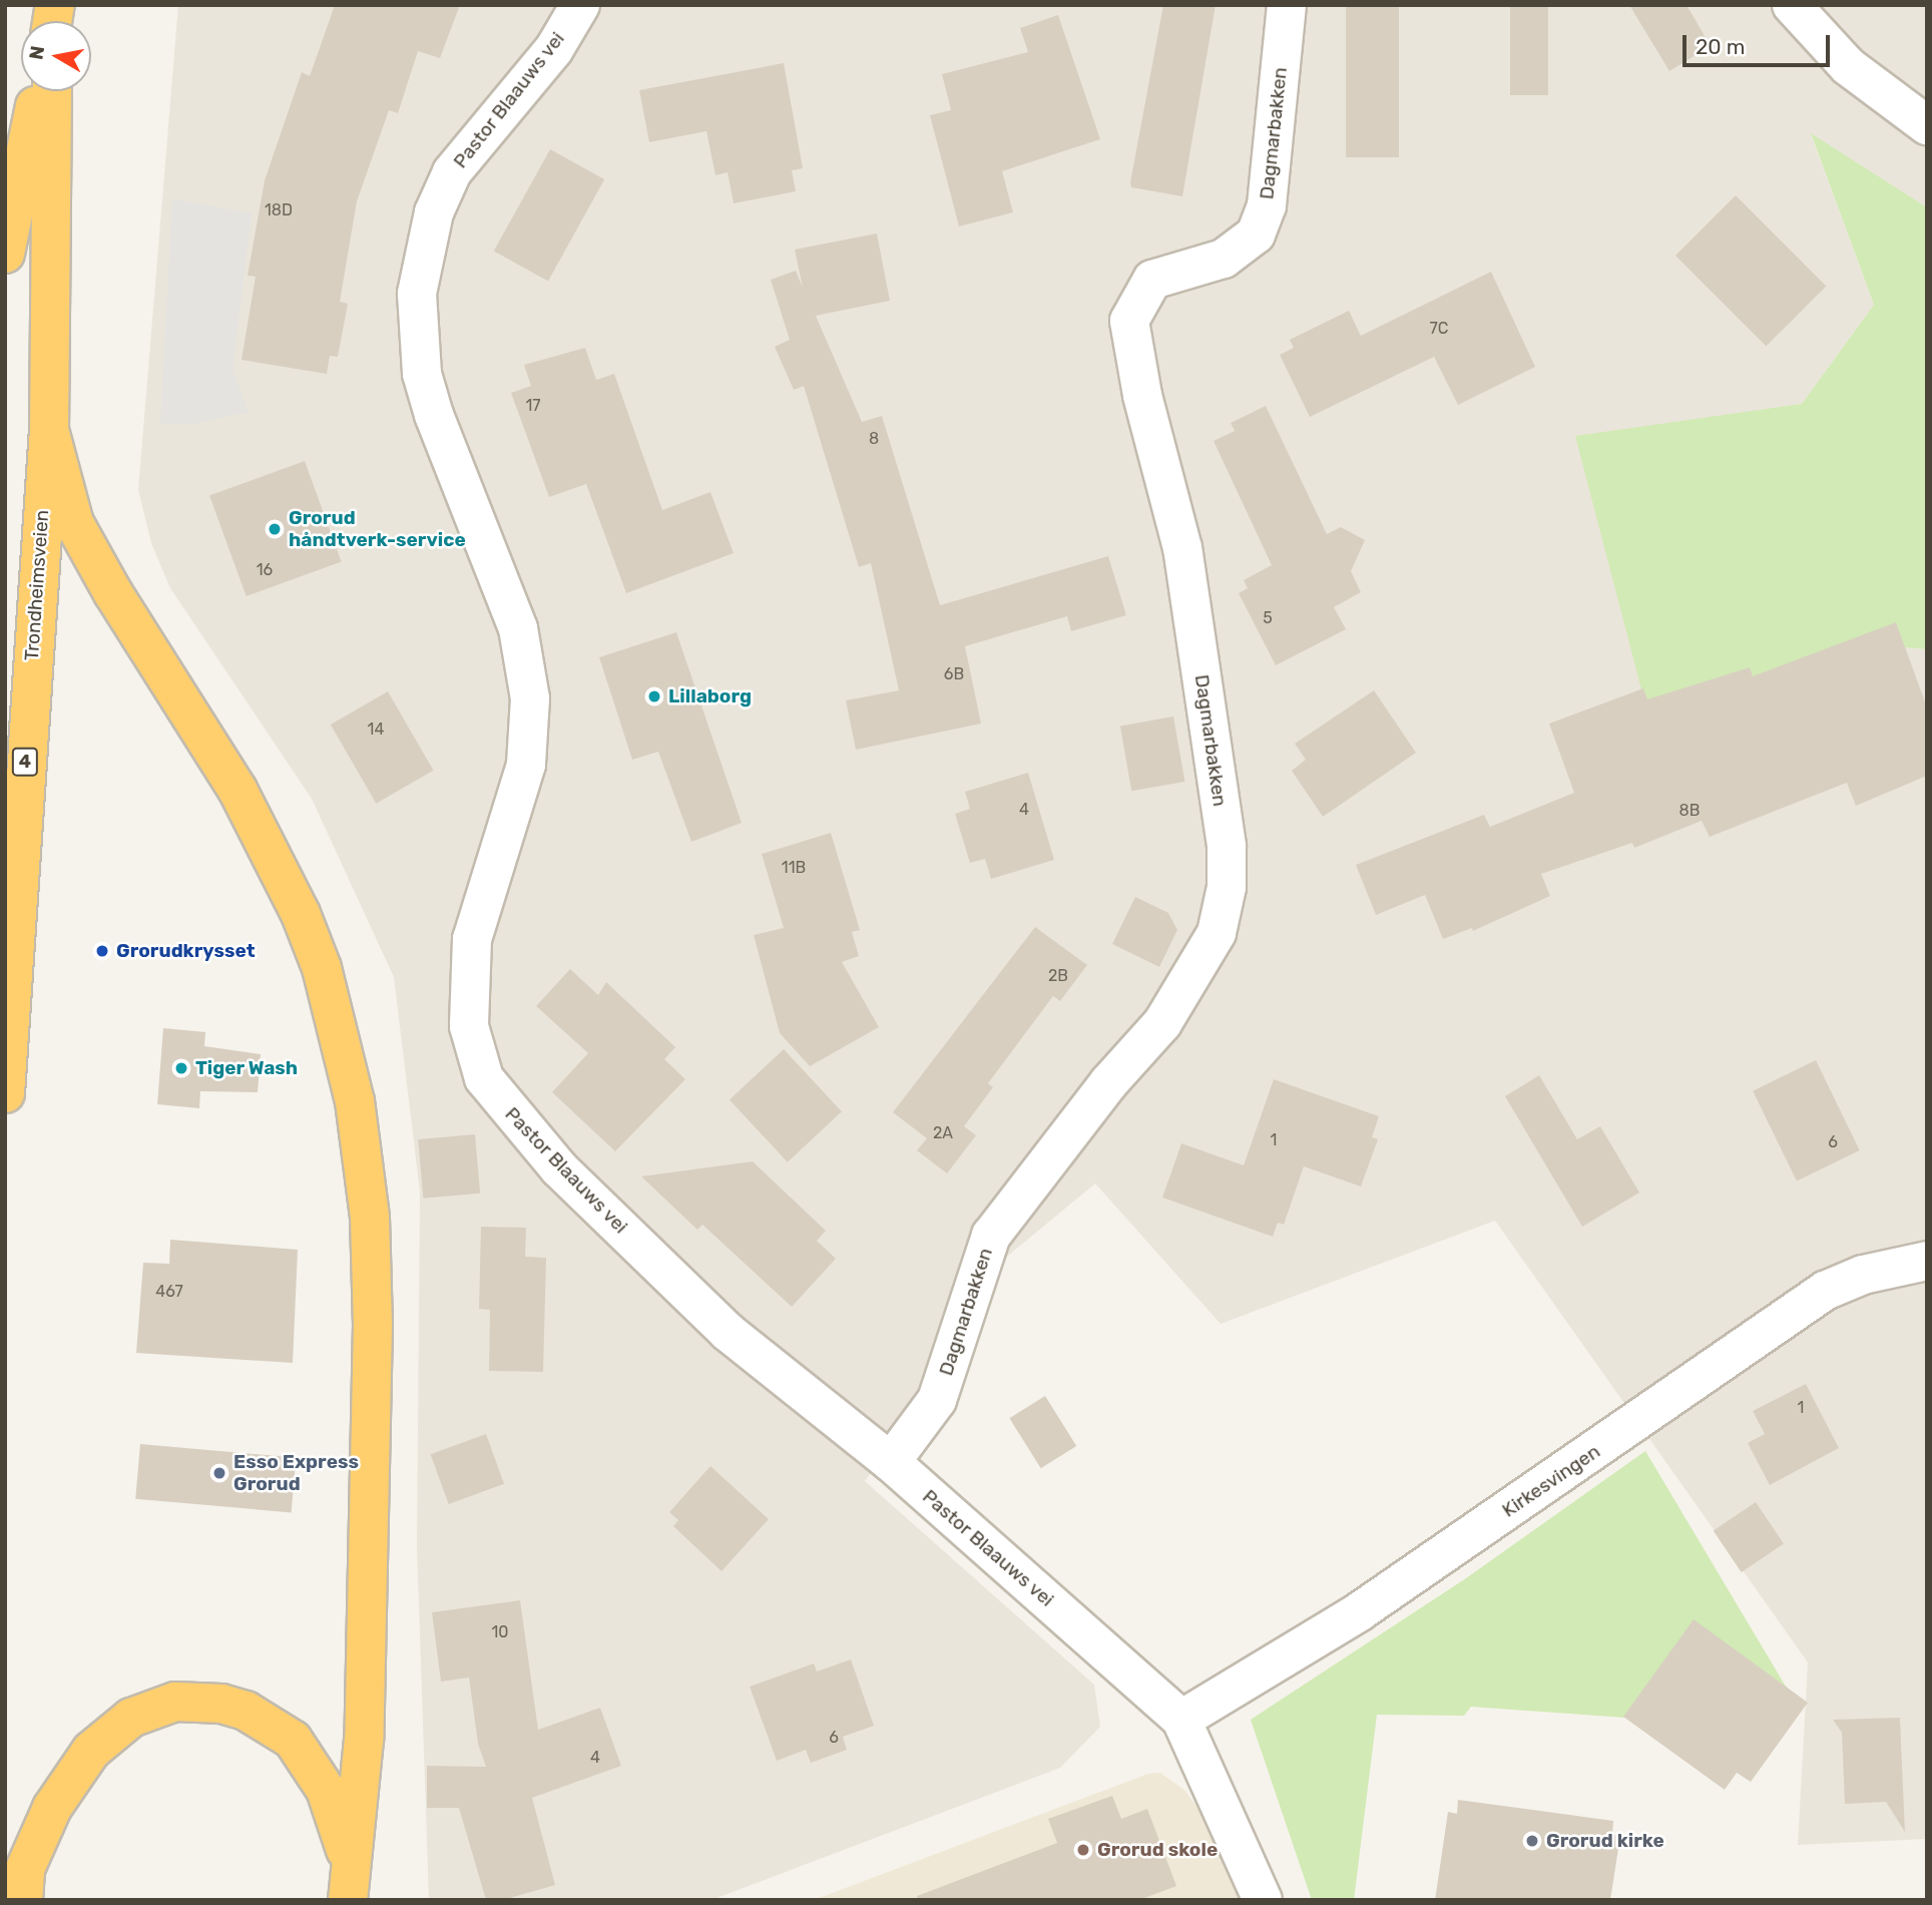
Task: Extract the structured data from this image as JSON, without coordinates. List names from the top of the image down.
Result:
{
  "streets": {
    "highway": ["Trondheimsveien", "4"],
    "street": ["Pastor Blaauws vei", "Dagmarbakken", "Kirkesvingen"]
  },
  "crossings": [
    ["Pastor Blaauws vei", "Dagmarbakken"],
    ["Pastor Blaauws vei", "Kirkesvingen"]
  ],
  "places": [
    "Grorud håndtverk-service",
    "Lillaborg",
    "Grorudkrysset",
    "Tiger Wash",
    "Esso Express Grorud",
    "Grorud kirke",
    "Grorud skole"
  ],
  "house_numbers": [
    "18D",
    "7C",
    "17",
    "8",
    "16",
    "5",
    "6B",
    "14",
    "4",
    "8B",
    "11B",
    "2B",
    "2A",
    "1",
    "6",
    "467",
    "1",
    "10",
    "6",
    "4"
  ],
  "scale_bar": "20 m",
  "north": "left"
}
